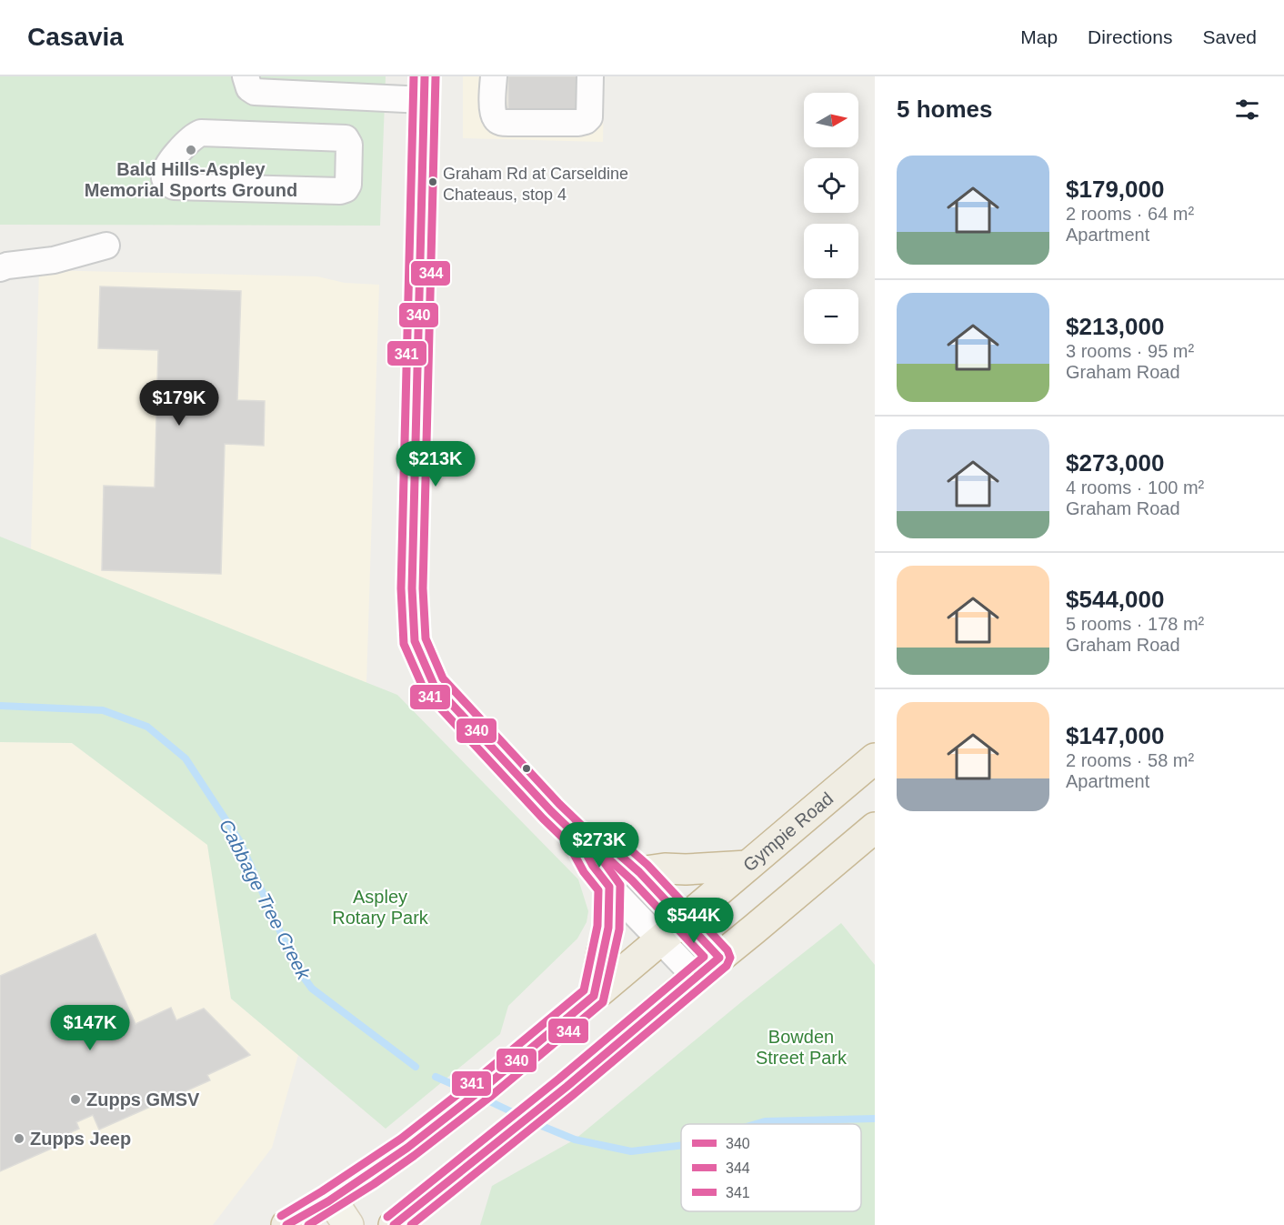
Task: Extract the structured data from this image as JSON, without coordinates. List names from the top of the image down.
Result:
{
  "streets": {
    "highway": ["Gympie Road"]
  },
  "water": ["Cabbage Tree Creek"],
  "parks": ["Aspley Rotary Park", "Bowden Street Park"],
  "places": [
    "Bald Hills-Aspley Memorial Sports Ground",
    "Graham Rd at Carseldine Chateaus, stop 4",
    "Zupps GMSV",
    "Zupps Jeep"
  ],
  "lines": ["transit line 340", "transit line 344", "transit line 341"],
  "legend": ["340", "344", "341"],
  "north": "right",
  "page": {
    "header": "Casavia",
    "nav": ["Map", "Directions", "Saved"],
    "heading": "5 homes",
    "map_buttons": ["+", "−"],
    "list": [
      {
        "name": "$179,000",
        "note": "2 rooms · 64 m² · Apartment"
      },
      {
        "name": "$213,000",
        "note": "3 rooms · 95 m² · Graham Road"
      },
      {
        "name": "$273,000",
        "note": "4 rooms · 100 m² · Graham Road"
      },
      {
        "name": "$544,000",
        "note": "5 rooms · 178 m² · Graham Road"
      },
      {
        "name": "$147,000",
        "note": "2 rooms · 58 m² · Apartment"
      }
    ],
    "price": [
      "$179K",
      "$213K",
      "$273K",
      "$544K",
      "$147K"
    ]
  }
}
